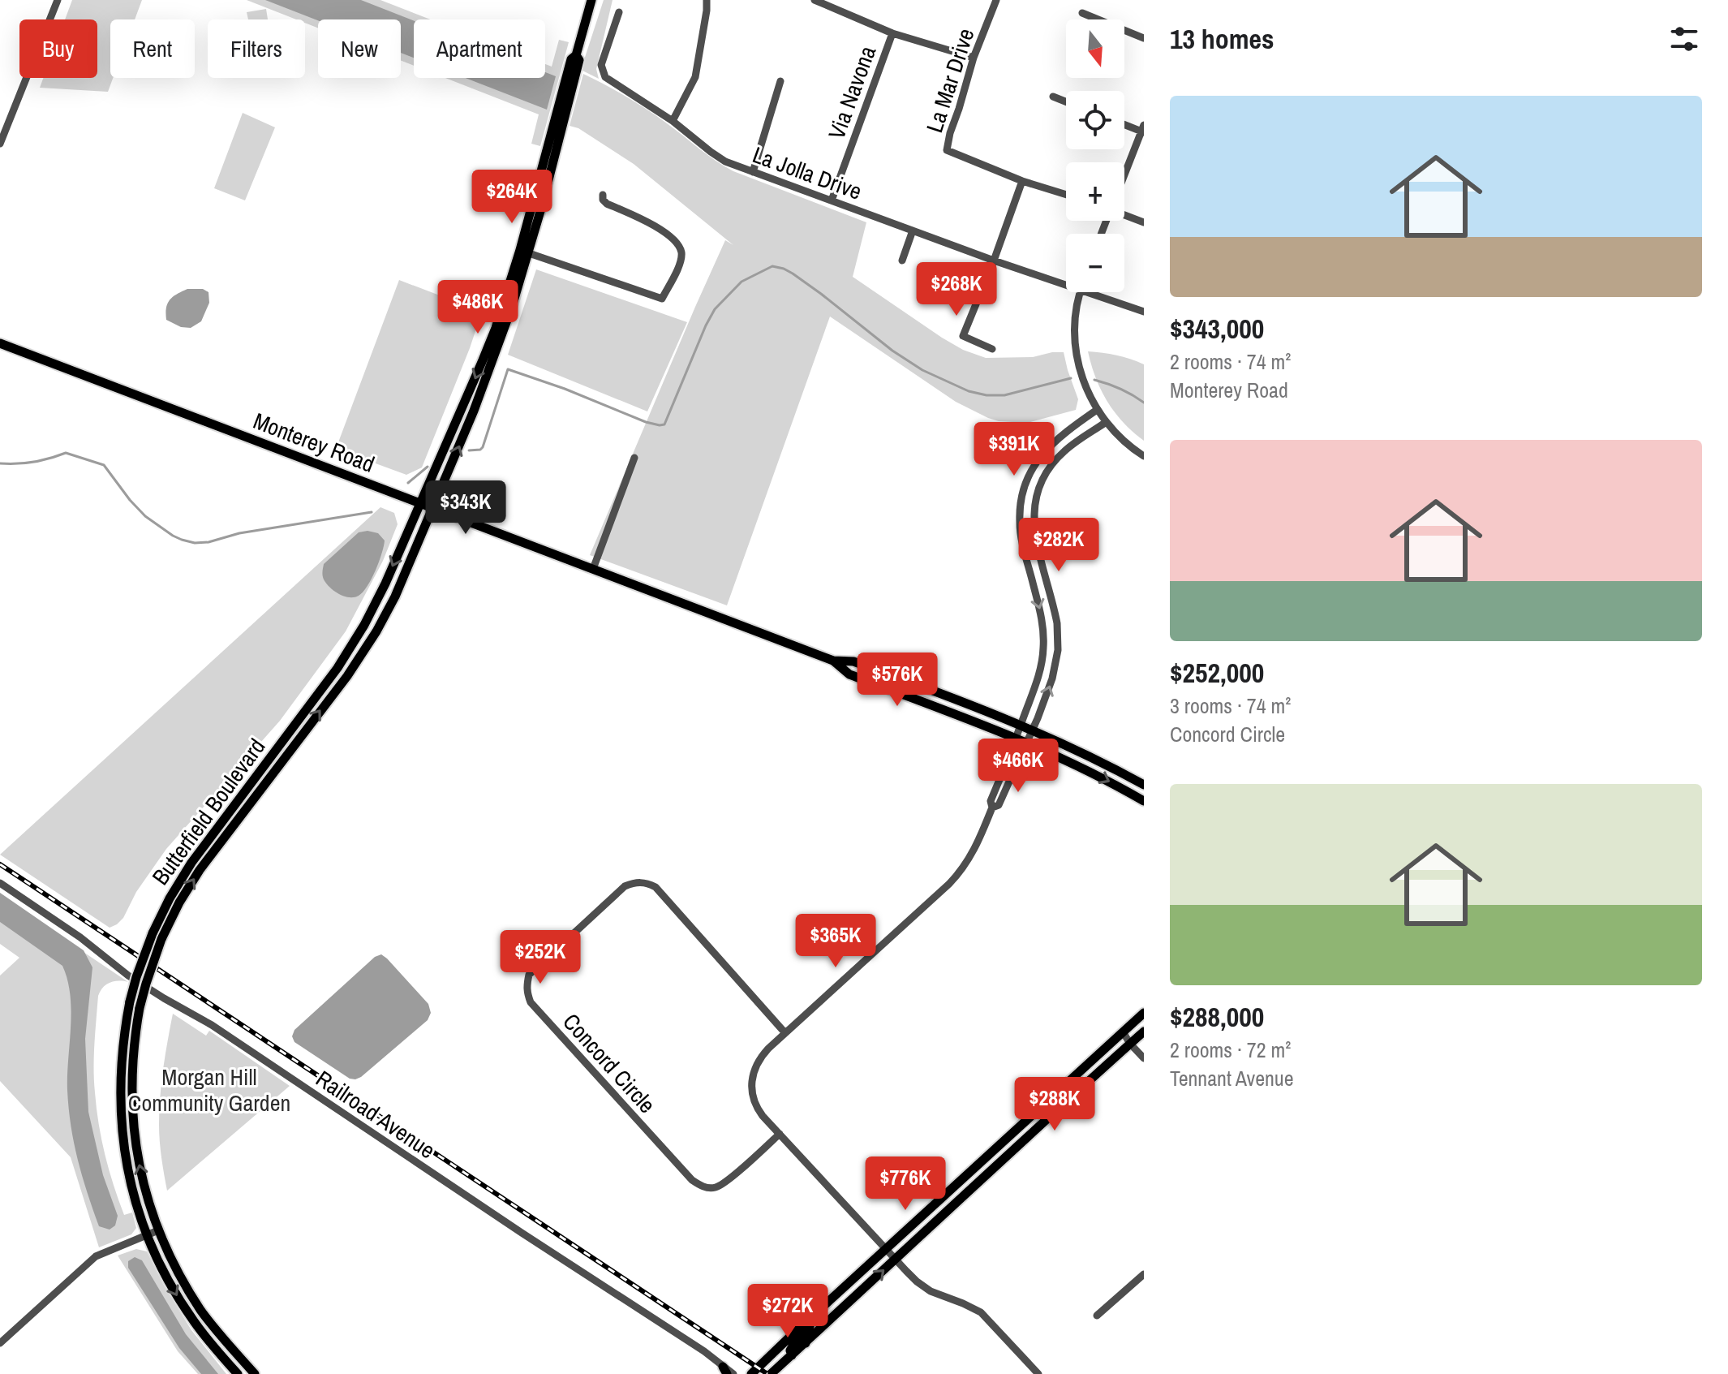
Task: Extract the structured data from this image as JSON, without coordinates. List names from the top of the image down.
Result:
{
  "streets": {
    "main road": ["Monterey Road", "Butterfield Boulevard"],
    "street": [
      "La Mar Drive",
      "Via Navona",
      "La Jolla Drive",
      "Concord Circle",
      "Railroad Avenue"
    ]
  },
  "crossings": [
    ["Via Navona", "La Jolla Drive"],
    ["Monterey Road", "Butterfield Boulevard"]
  ],
  "parks": ["Morgan Hill Community Garden"],
  "north": "bottom",
  "page": {
    "heading": "13 homes",
    "map_buttons": ["+", "−"],
    "chip": [
      "Buy",
      "Rent",
      "Filters",
      "New",
      "Apartment"
    ],
    "list": [
      {
        "name": "$343,000",
        "note": "2 rooms · 74 m² · Monterey Road"
      },
      {
        "name": "$252,000",
        "note": "3 rooms · 74 m² · Concord Circle"
      },
      {
        "name": "$288,000",
        "note": "2 rooms · 72 m² · Tennant Avenue"
      }
    ],
    "price": [
      "$264K",
      "$268K",
      "$486K",
      "$391K",
      "$343K",
      "$282K",
      "$576K",
      "$466K",
      "$365K",
      "$252K",
      "$288K",
      "$776K",
      "$272K"
    ]
  }
}
